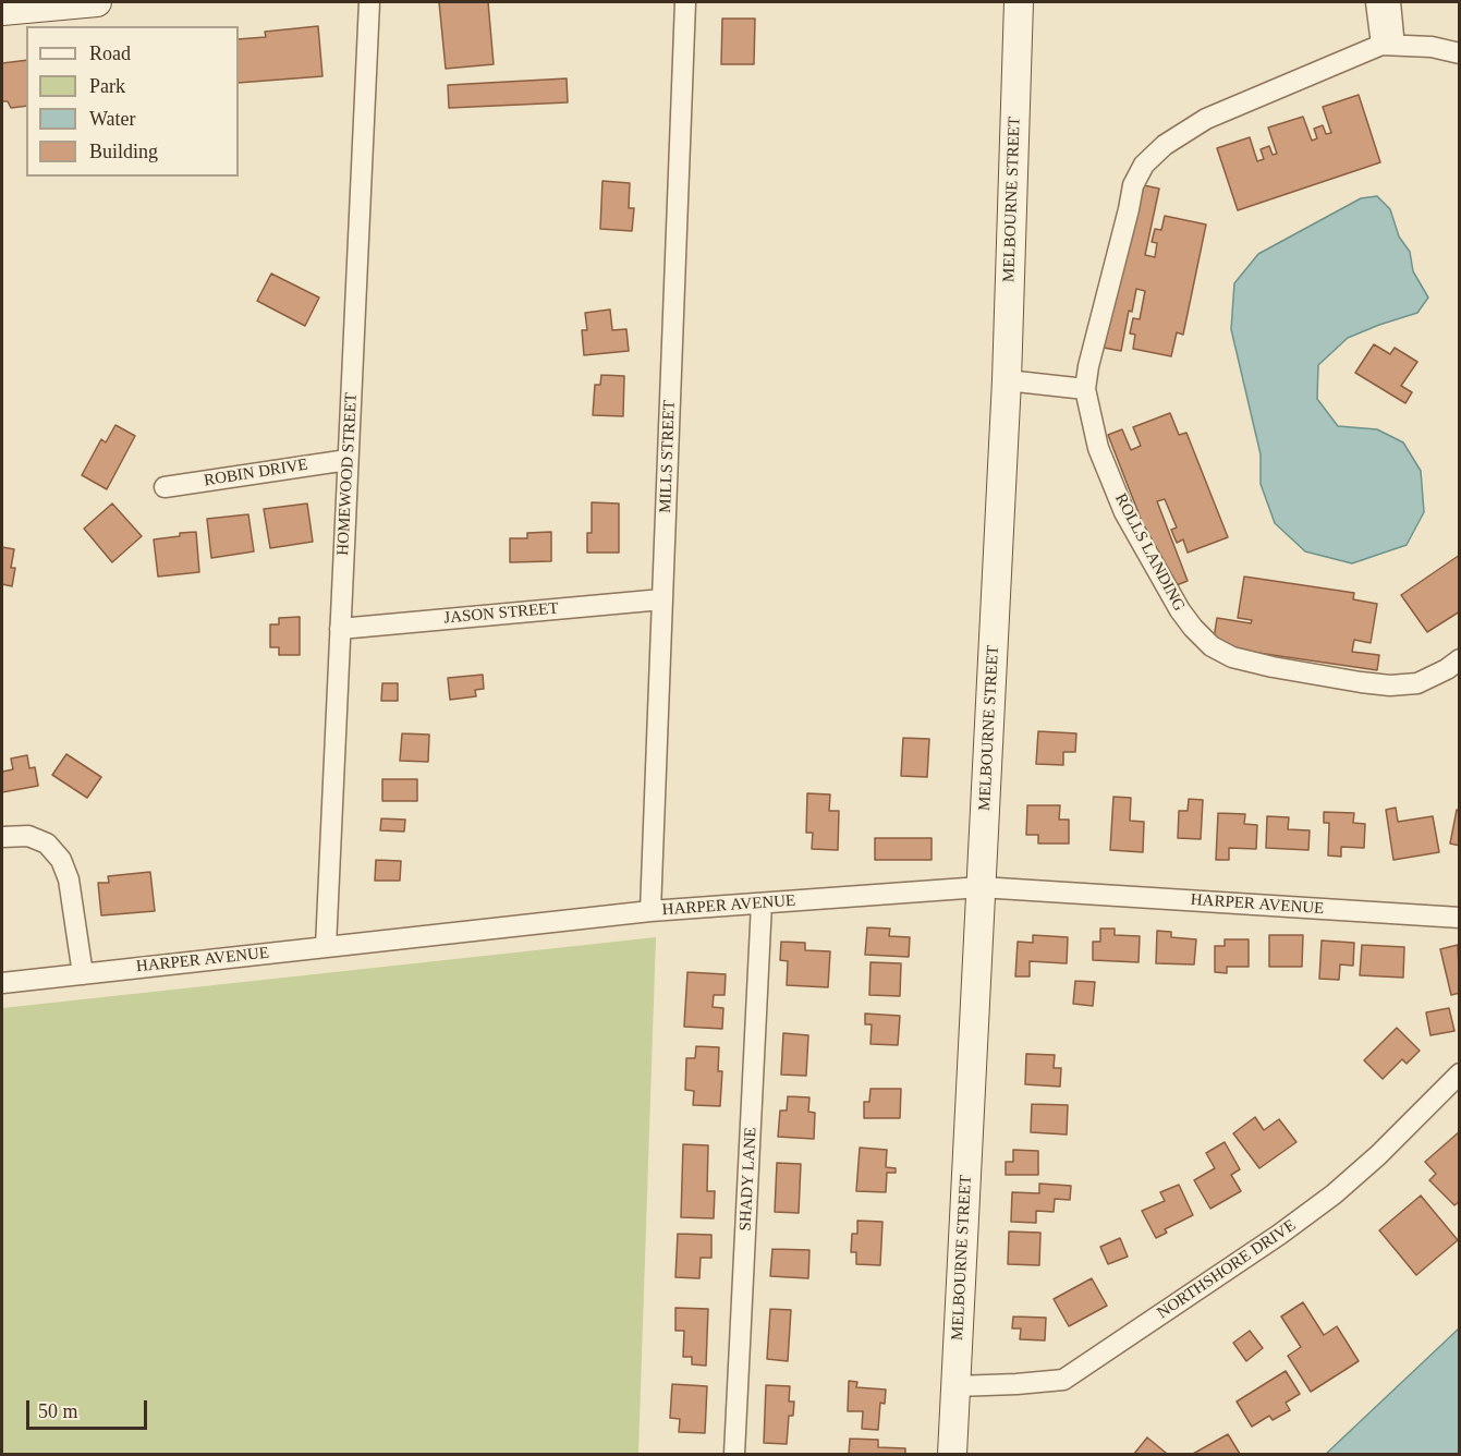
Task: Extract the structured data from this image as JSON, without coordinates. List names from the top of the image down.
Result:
{
  "streets": {
    "street": [
      "MELBOURNE STREET",
      "MILLS STREET",
      "ROBIN DRIVE",
      "HOMEWOOD STREET",
      "ROLLS LANDING",
      "JASON STREET",
      "HARPER AVENUE",
      "SHADY LANE",
      "NORTHSHORE DRIVE"
    ]
  },
  "crossings": [
    ["MELBOURNE STREET", "HARPER AVENUE"],
    ["MELBOURNE STREET", "NORTHSHORE DRIVE"],
    ["MILLS STREET", "JASON STREET"],
    ["MILLS STREET", "HARPER AVENUE"],
    ["ROBIN DRIVE", "HOMEWOOD STREET"],
    ["HOMEWOOD STREET", "JASON STREET"],
    ["HOMEWOOD STREET", "HARPER AVENUE"],
    ["HARPER AVENUE", "SHADY LANE"]
  ],
  "legend": [
    "Road",
    "Park",
    "Water",
    "Building"
  ],
  "scale_bar": "50 m"
}
